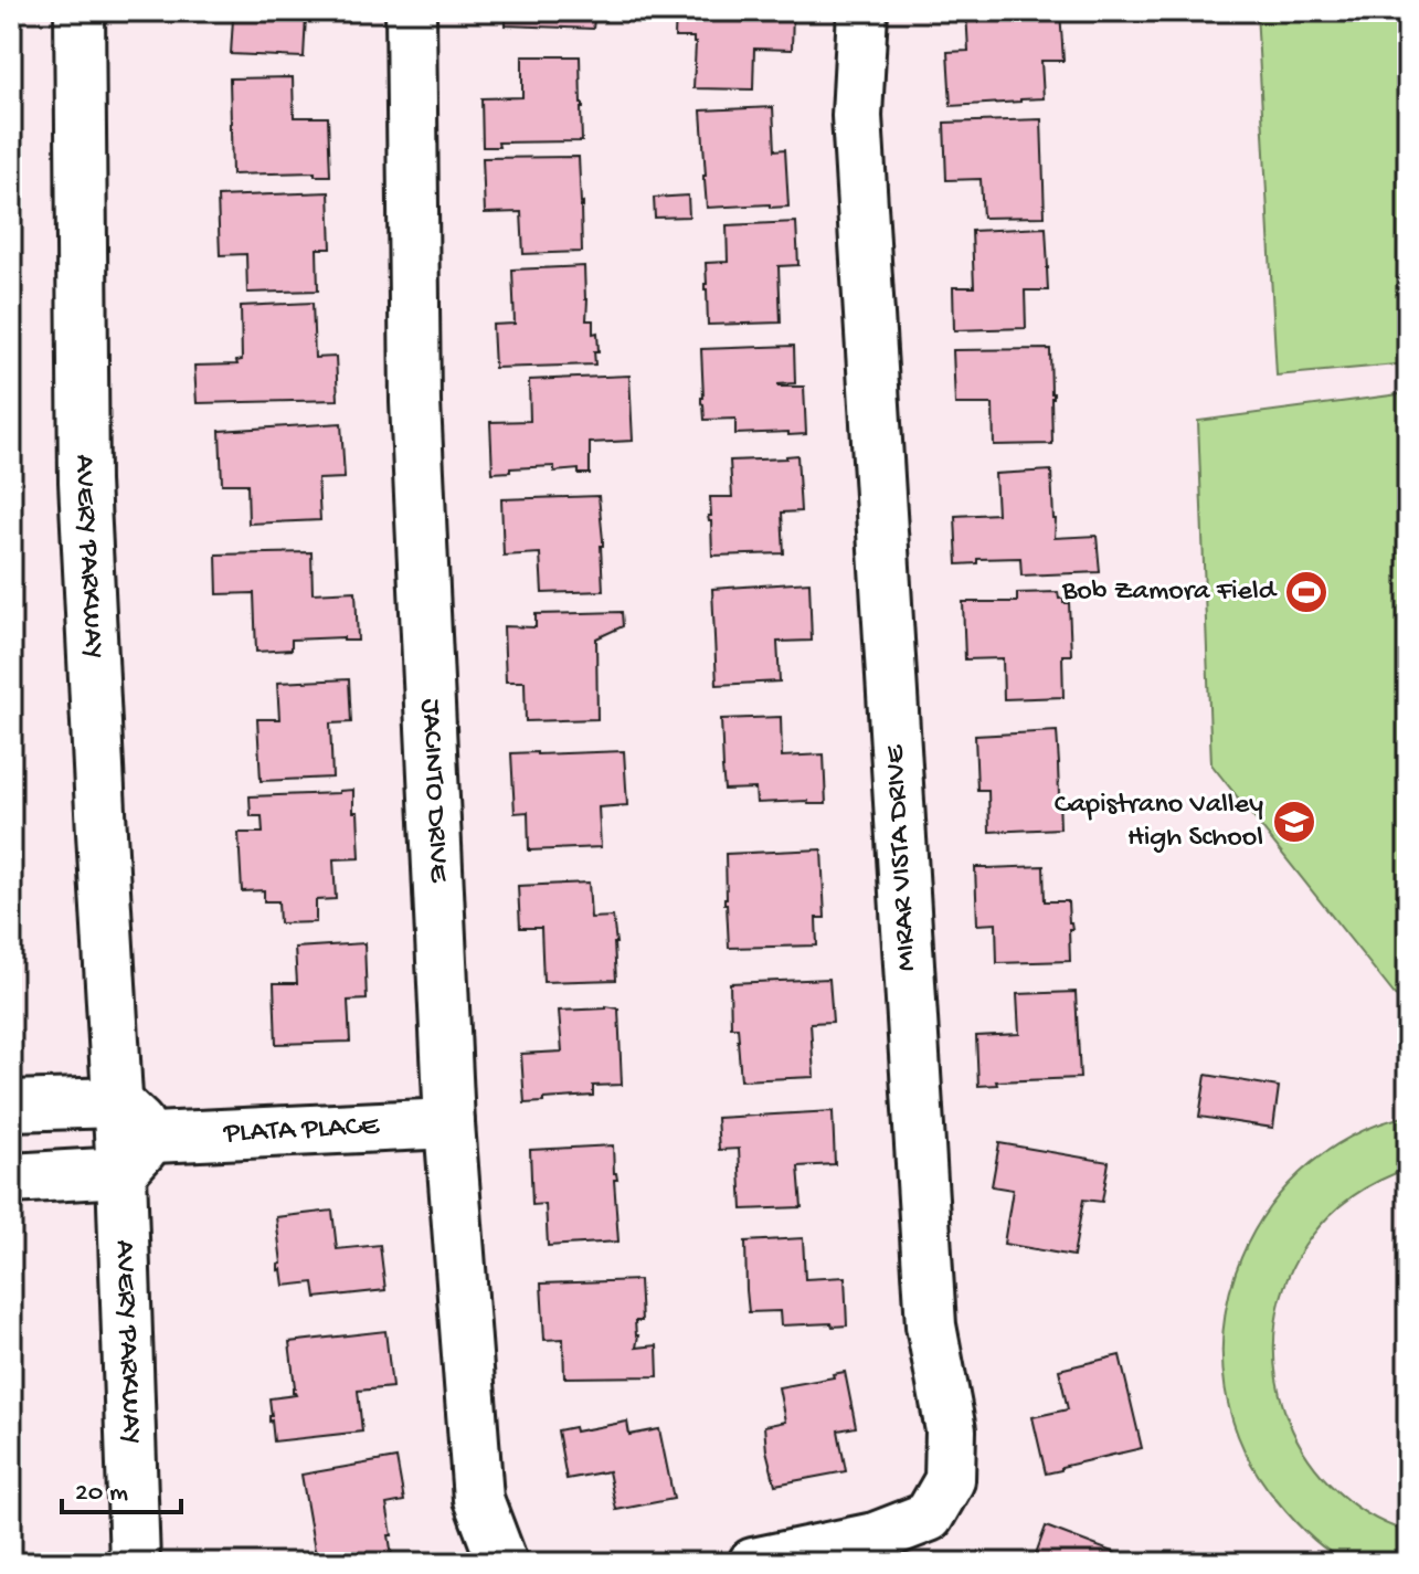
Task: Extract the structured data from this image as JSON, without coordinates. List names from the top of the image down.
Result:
{
  "streets": {
    "street": [
      "AVERY PARKWAY",
      "JACINTO DRIVE",
      "MIRAR VISTA DRIVE",
      "PLATA PLACE"
    ]
  },
  "crossings": [
    ["JACINTO DRIVE", "PLATA PLACE"]
  ],
  "places": {
    "sports": ["Bob Zamora Field"],
    "school or university": ["Capistrano Valley High School"]
  },
  "scale_bar": "20 m"
}
